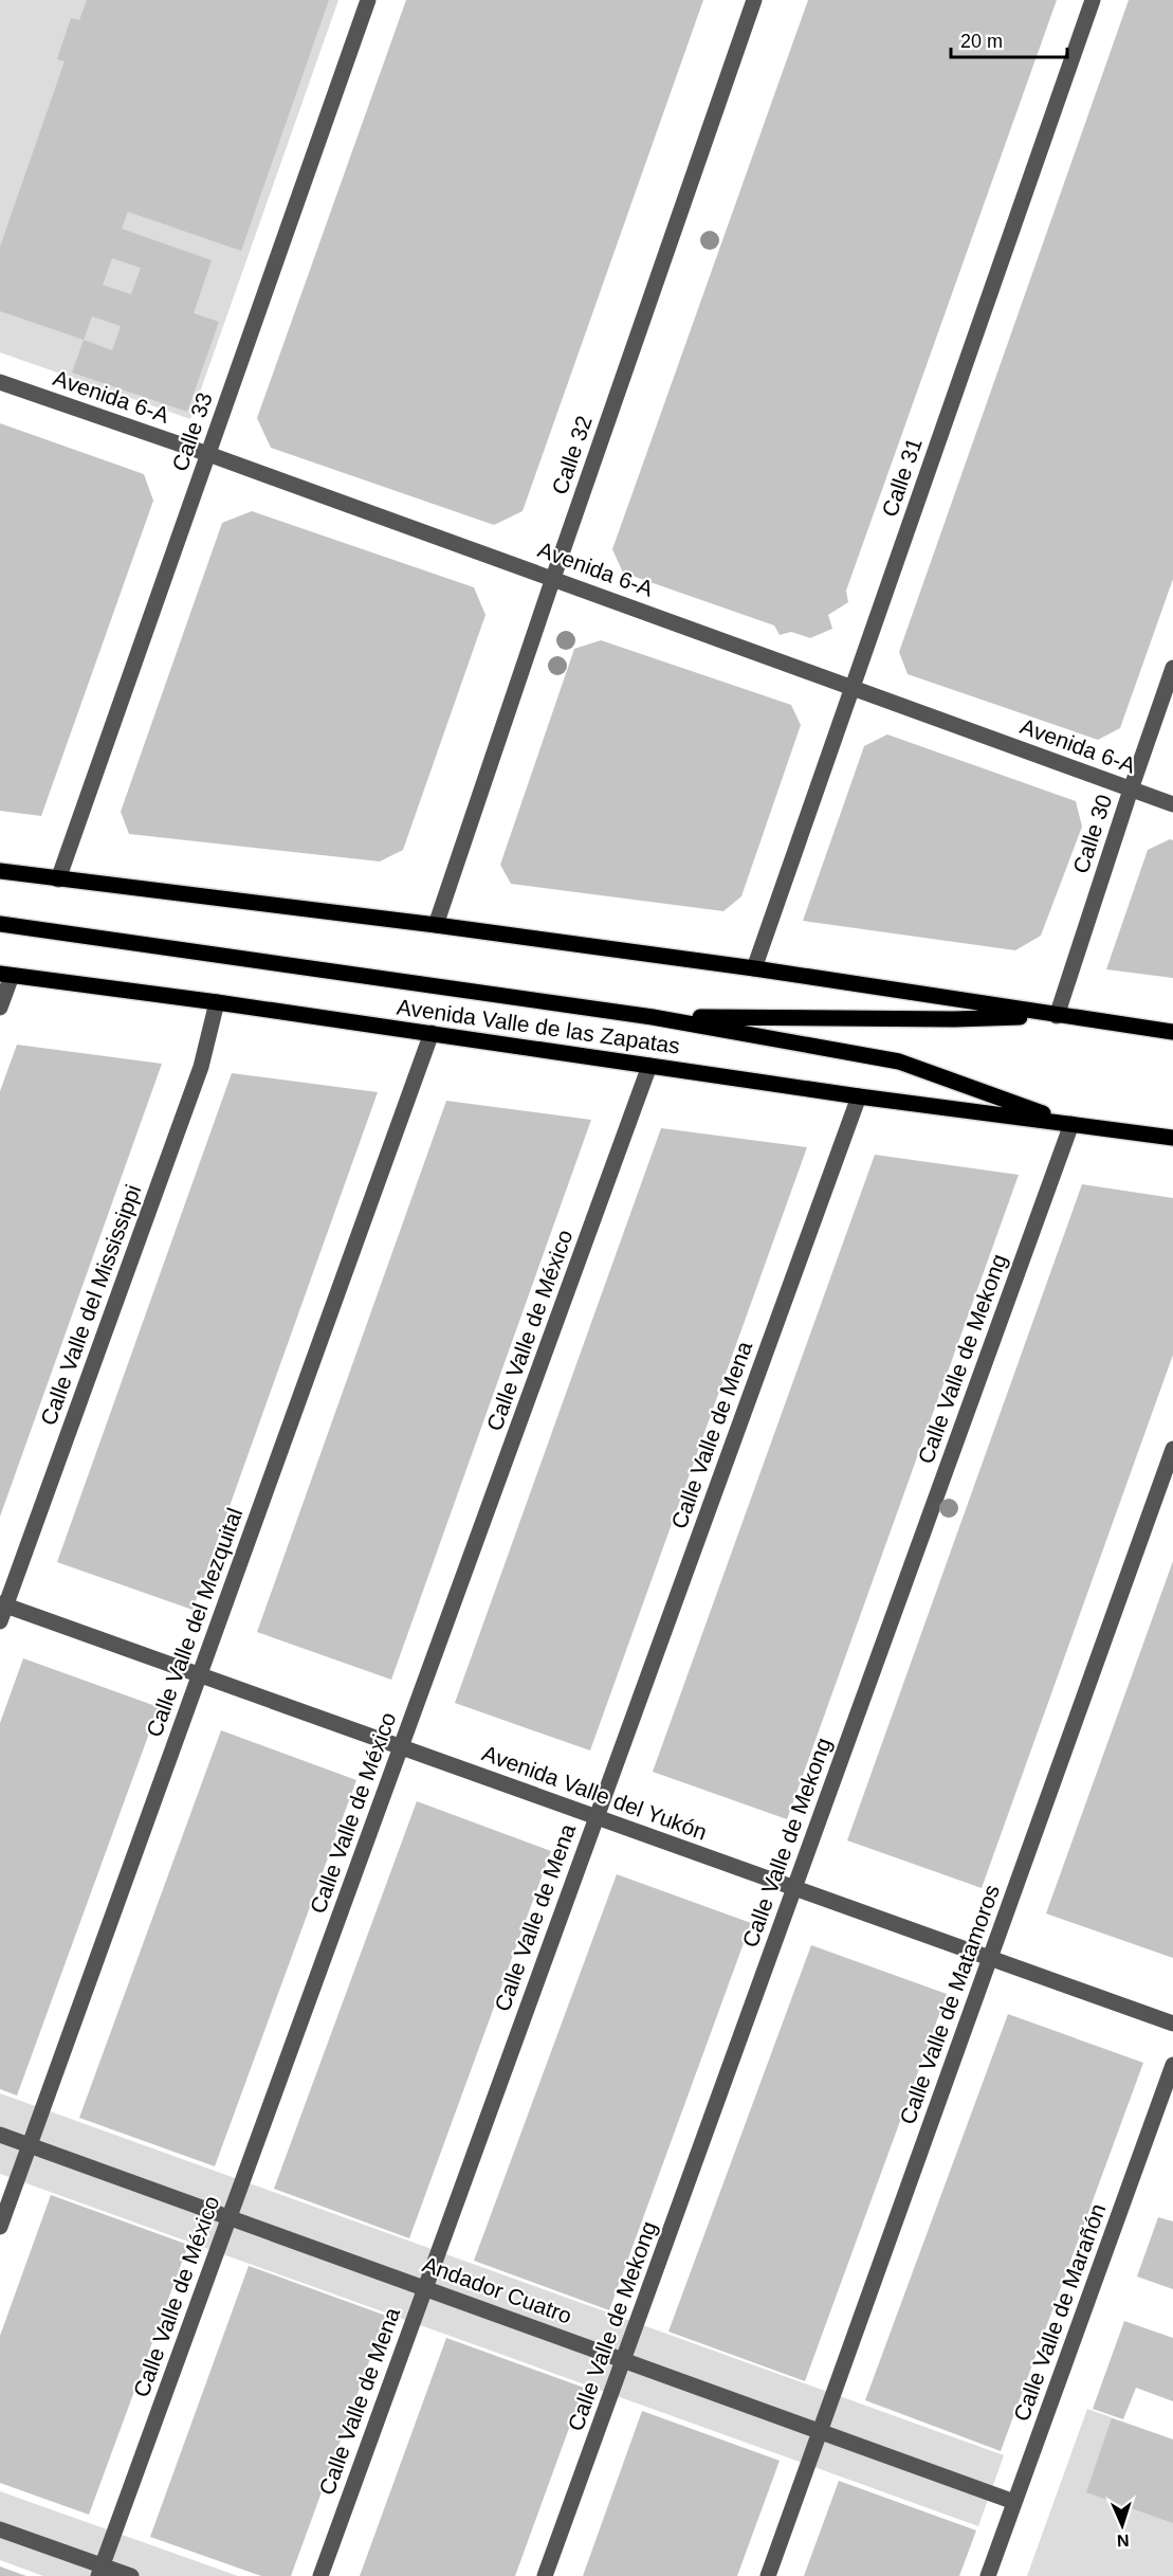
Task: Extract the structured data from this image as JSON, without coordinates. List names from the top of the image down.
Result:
{
  "streets": {
    "main road": ["Avenida Valle de las Zapatas"],
    "street": [
      "Avenida 6-A",
      "Calle 33",
      "Calle 32",
      "Calle 31",
      "Calle 30",
      "Calle Valle del Mississippi",
      "Calle Valle de México",
      "Calle Valle de Mekong",
      "Calle Valle de Mena",
      "Calle Valle del Mezquital",
      "Avenida Valle del Yukón",
      "Calle Valle de Matamoros",
      "Andador Cuatro",
      "Calle Valle de Marañón"
    ]
  },
  "crossings": [
    ["Avenida 6-A", "Calle 33"],
    ["Avenida 6-A", "Calle 32"],
    ["Avenida 6-A", "Calle 31"],
    ["Avenida 6-A", "Calle 30"],
    ["Calle 33", "Avenida Valle de las Zapatas"],
    ["Calle 32", "Avenida Valle de las Zapatas"],
    ["Calle 31", "Avenida Valle de las Zapatas"],
    ["Calle 30", "Avenida Valle de las Zapatas"],
    ["Avenida Valle de las Zapatas", "Calle Valle del Mississippi"],
    ["Avenida Valle de las Zapatas", "Calle Valle de México"],
    ["Avenida Valle de las Zapatas", "Calle Valle de Mekong"],
    ["Avenida Valle de las Zapatas", "Calle Valle de Mena"],
    ["Avenida Valle de las Zapatas", "Calle Valle del Mezquital"],
    ["Calle Valle del Mississippi", "Avenida Valle del Yukón"],
    ["Calle Valle de México", "Avenida Valle del Yukón"],
    ["Calle Valle de México", "Andador Cuatro"],
    ["Calle Valle de Mekong", "Avenida Valle del Yukón"],
    ["Calle Valle de Mekong", "Andador Cuatro"],
    ["Calle Valle de Mena", "Avenida Valle del Yukón"],
    ["Calle Valle de Mena", "Andador Cuatro"],
    ["Calle Valle del Mezquital", "Avenida Valle del Yukón"],
    ["Calle Valle del Mezquital", "Andador Cuatro"],
    ["Avenida Valle del Yukón", "Calle Valle de Matamoros"],
    ["Calle Valle de Matamoros", "Andador Cuatro"],
    ["Andador Cuatro", "Calle Valle de Marañón"]
  ],
  "scale_bar": "20 m",
  "north": "bottom"
}
